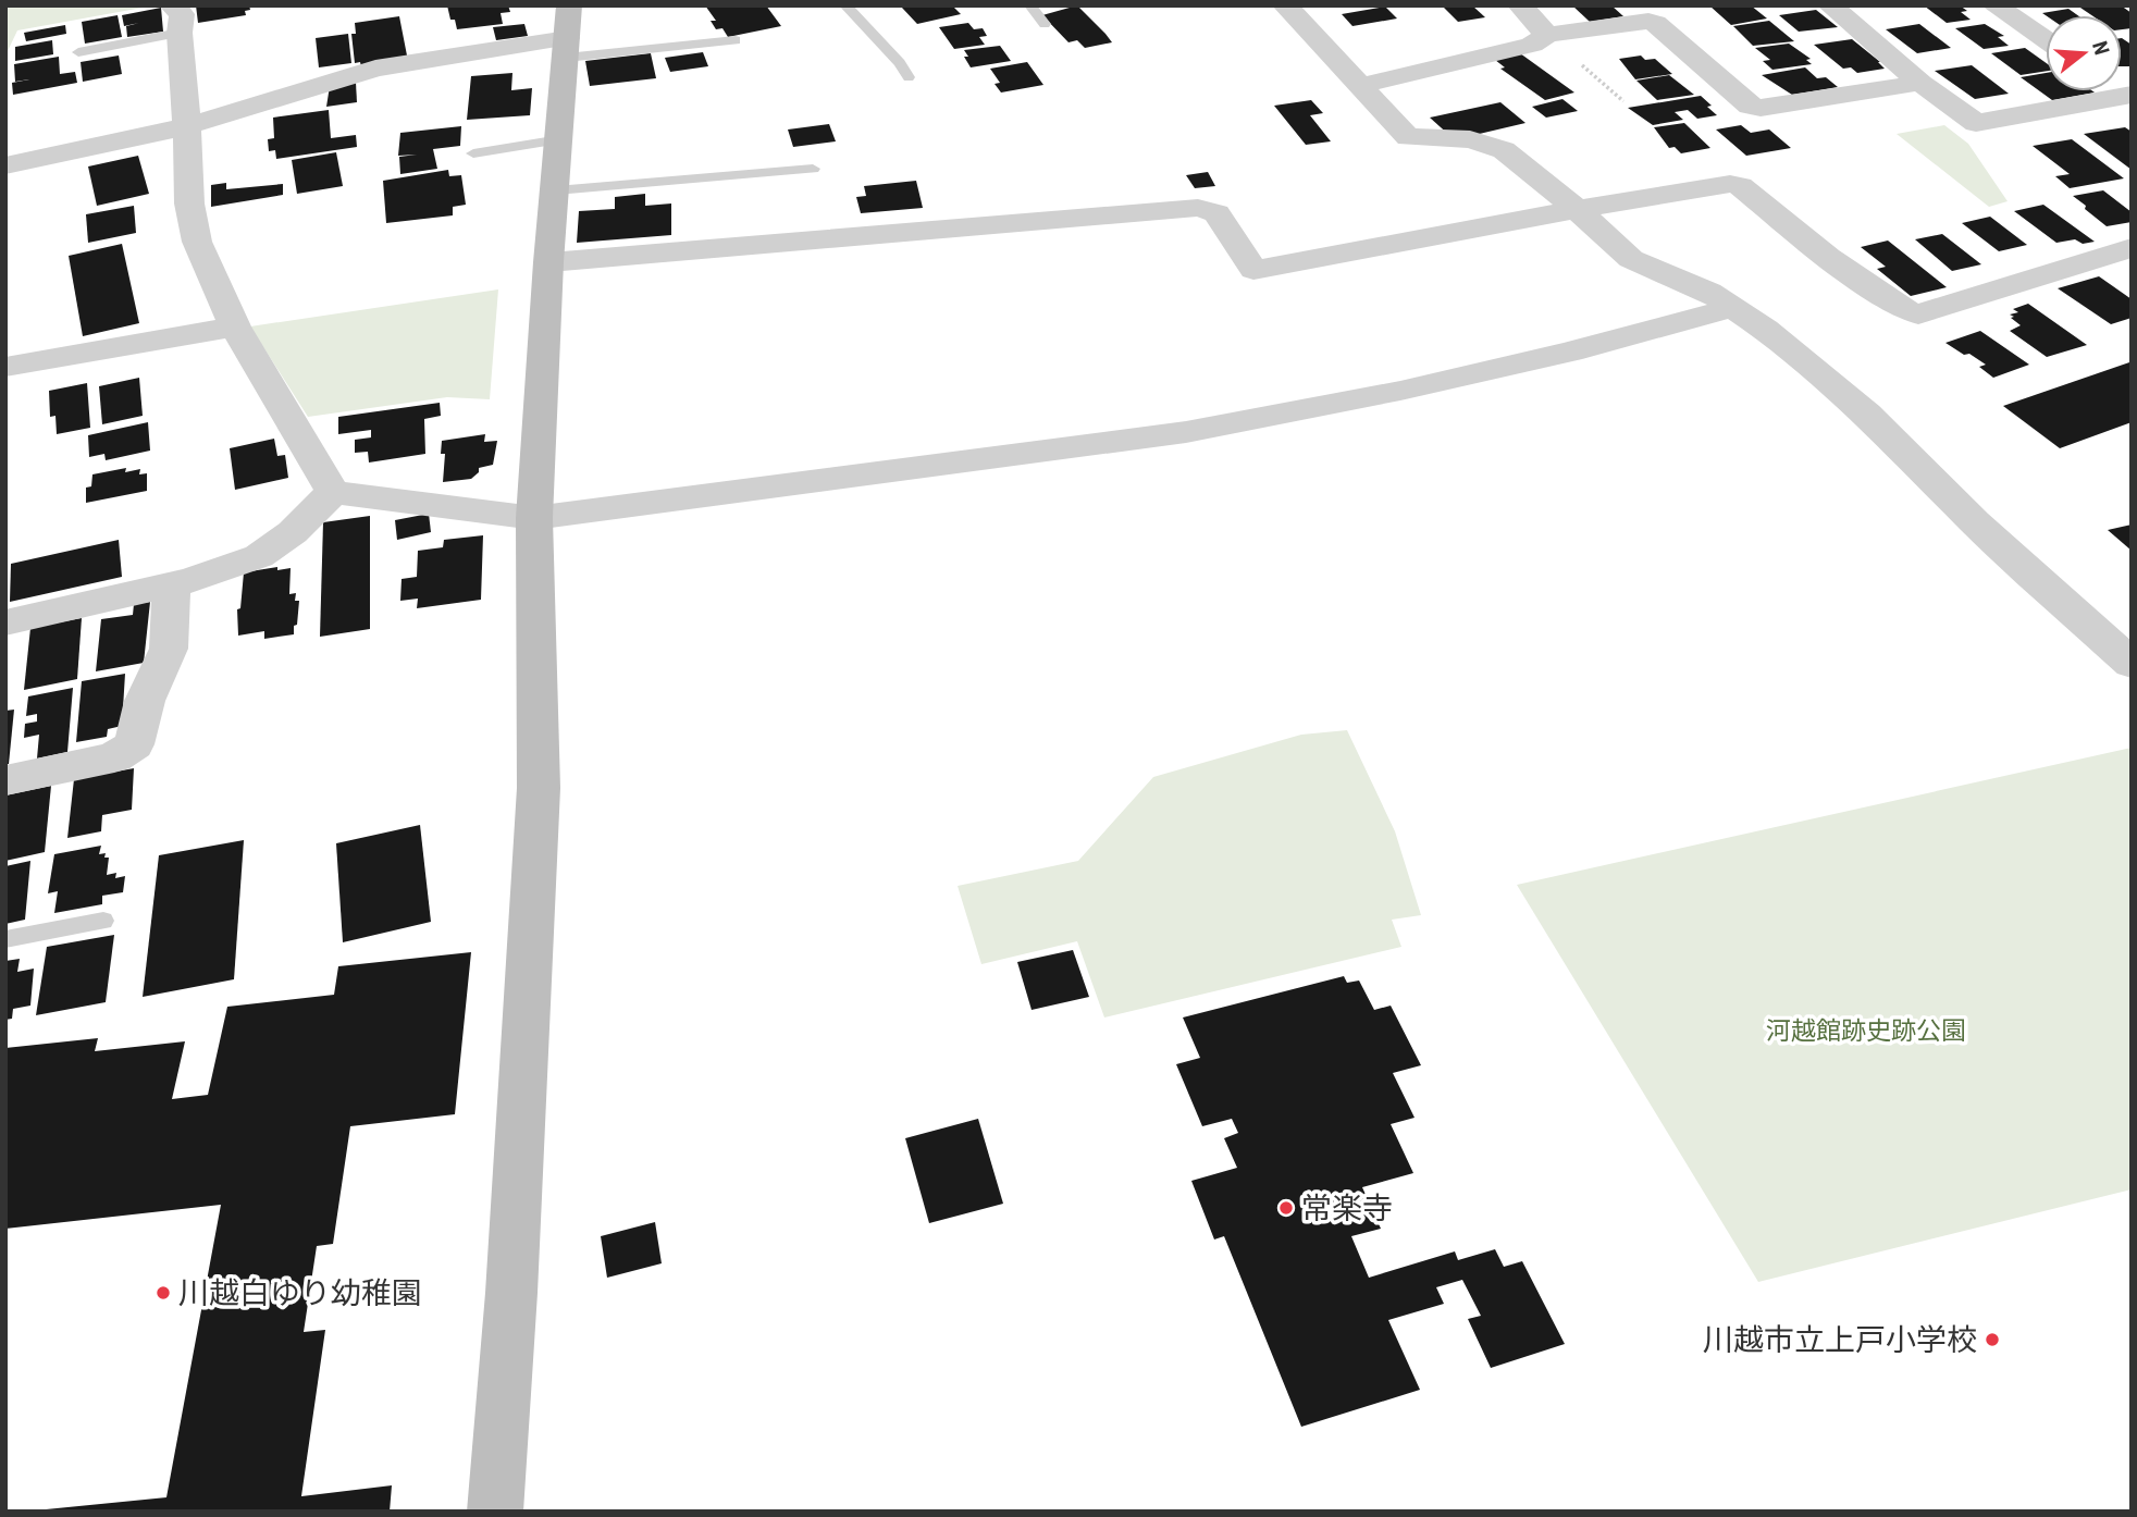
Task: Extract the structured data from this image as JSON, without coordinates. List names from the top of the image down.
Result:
{
  "parks": ["河越館跡史跡公園"],
  "places": ["常楽寺", "川越白ゆり幼稚園", "川越市立上戸小学校"],
  "north": "right"
}
